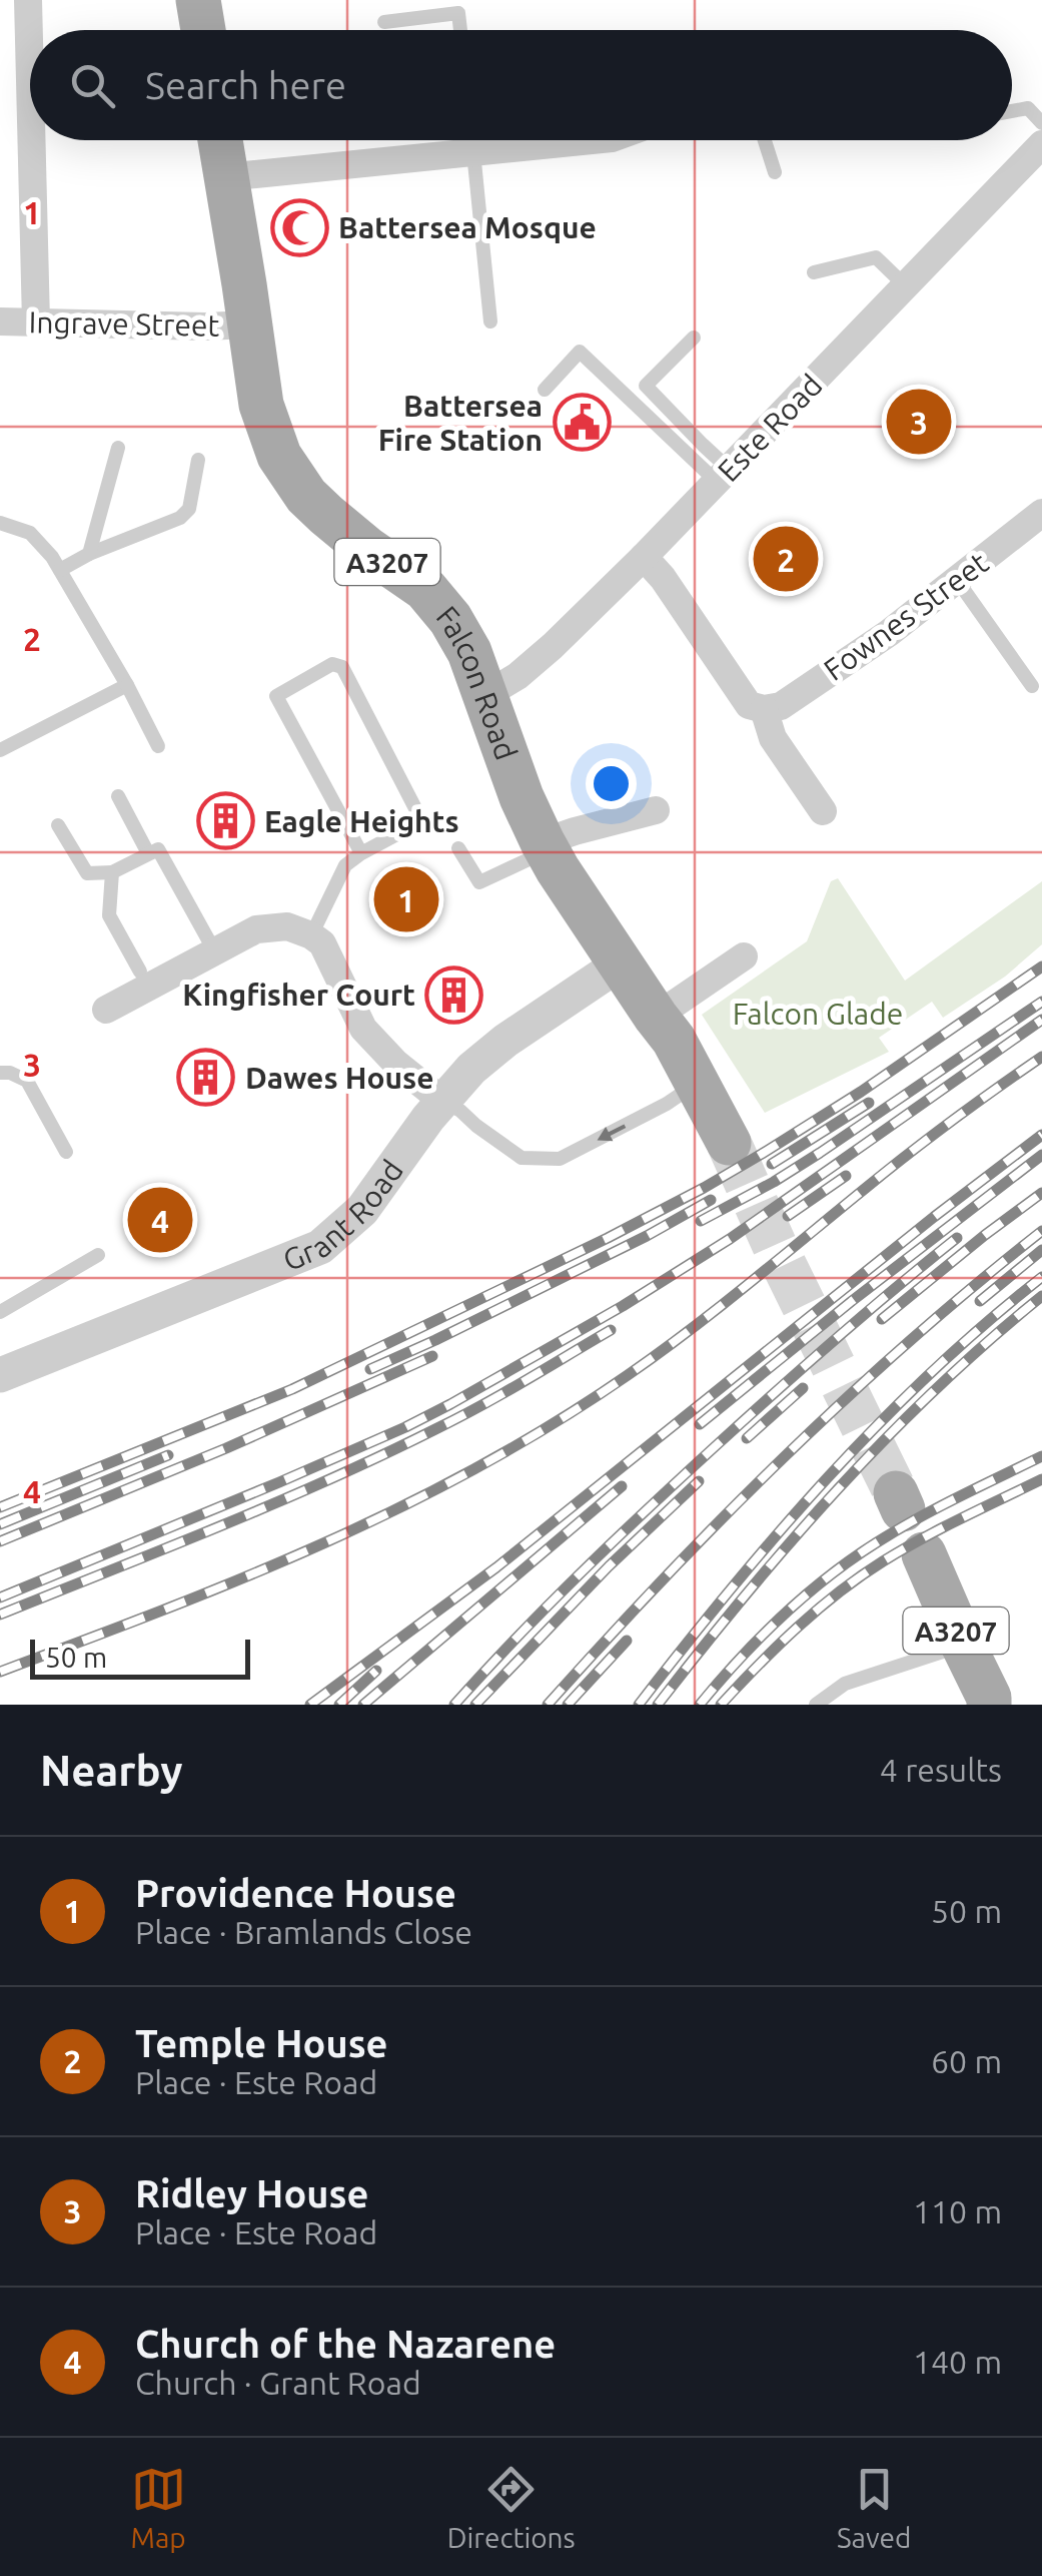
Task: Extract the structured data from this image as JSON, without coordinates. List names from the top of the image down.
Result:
{
  "streets": {
    "main road": ["A3207", "Falcon Road"],
    "street": [
      "Ingrave Street",
      "Este Road",
      "Fownes Street",
      "Grant Road"
    ]
  },
  "crossings": [
    ["Ingrave Street", "Falcon Road"],
    ["Este Road", "Falcon Road"],
    ["Falcon Road", "Grant Road"]
  ],
  "parks": ["Falcon Glade"],
  "places": {
    "mosque": ["Battersea Mosque"],
    "public building": ["Battersea Fire Station"],
    "building": ["Eagle Heights", "Kingfisher Court", "Dawes House"]
  },
  "scale_bar": "50 m",
  "page": {
    "search": "Search here",
    "pins": [
      "3",
      "2",
      "1",
      "4"
    ],
    "scale": "50 m",
    "heading": ["Nearby", "4 results"],
    "list": [
      {
        "mark": "1",
        "name": "Providence House",
        "note": "Place · Bramlands Close",
        "value": "50 m"
      },
      {
        "mark": "2",
        "name": "Temple House",
        "note": "Place · Este Road",
        "value": "60 m"
      },
      {
        "mark": "3",
        "name": "Ridley House",
        "note": "Place · Este Road",
        "value": "110 m"
      },
      {
        "mark": "4",
        "name": "Church of the Nazarene",
        "note": "Church · Grant Road",
        "value": "140 m"
      }
    ],
    "nav": ["Map", "Directions", "Saved"]
  },
  "grid": {
    "rows": [
      "1",
      "2",
      "3",
      "4"
    ]
  }
}
